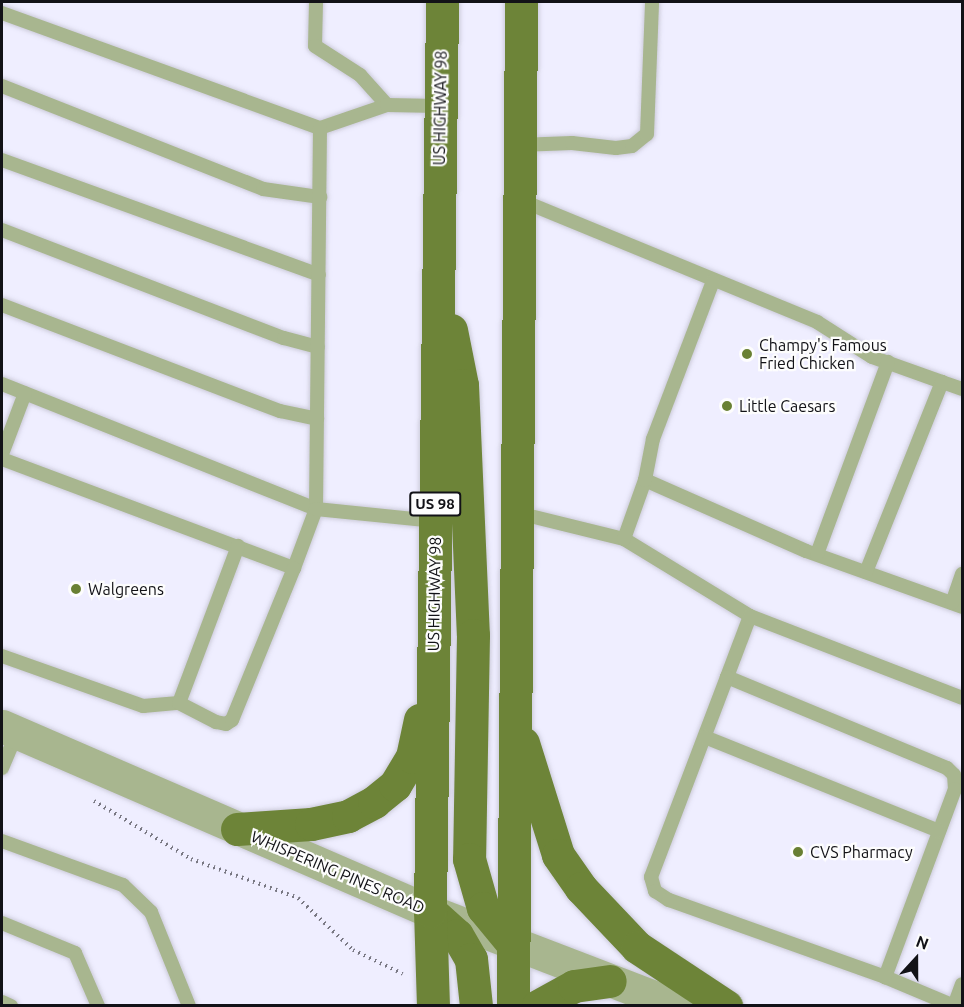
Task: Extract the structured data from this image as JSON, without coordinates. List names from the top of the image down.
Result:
{
  "streets": {
    "main road": ["US HIGHWAY 98", "US 98"],
    "street": ["WHISPERING PINES ROAD"]
  },
  "crossings": [
    ["US HIGHWAY 98", "WHISPERING PINES ROAD"]
  ],
  "places": [
    "Champy's Famous Fried Chicken",
    "Little Caesars",
    "Walgreens",
    "CVS Pharmacy"
  ],
  "north": "top"
}
